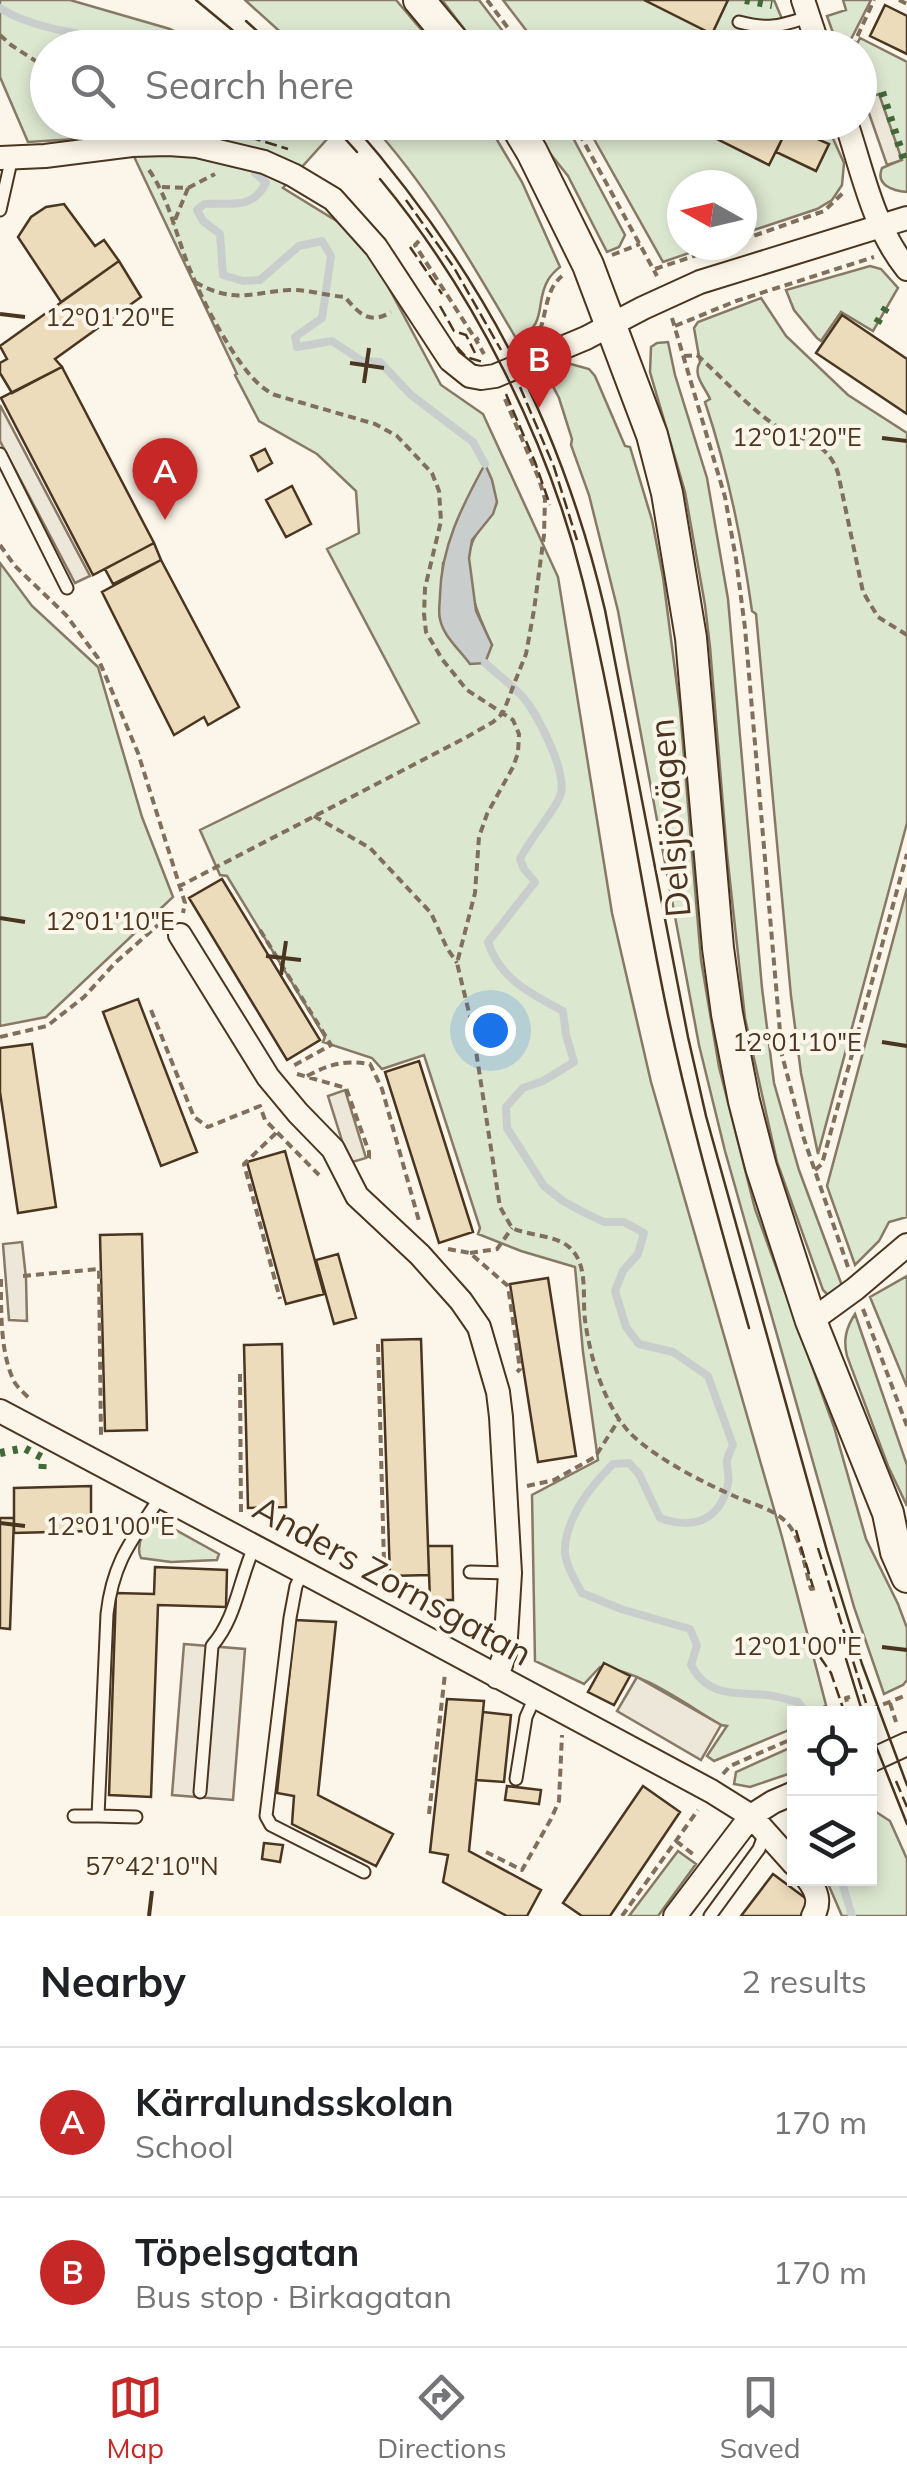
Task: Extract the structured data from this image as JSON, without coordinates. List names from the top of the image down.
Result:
{
  "streets": {
    "street": ["Delsjövägen", "Anders Zornsgatan"]
  },
  "north": "left",
  "page": {
    "search": "Search here",
    "pins": ["B", "A"],
    "heading": ["Nearby", "2 results"],
    "list": [
      {
        "mark": "A",
        "name": "Kärralundsskolan",
        "note": "School",
        "value": "170 m"
      },
      {
        "mark": "B",
        "name": "Töpelsgatan",
        "note": "Bus stop · Birkagatan",
        "value": "170 m"
      }
    ],
    "nav": ["Map", "Directions", "Saved"]
  },
  "coordinates": [
    "12°01'20\"E",
    "12°01'10\"E",
    "12°01'00\"E",
    "57°42'10\"N"
  ]
}
